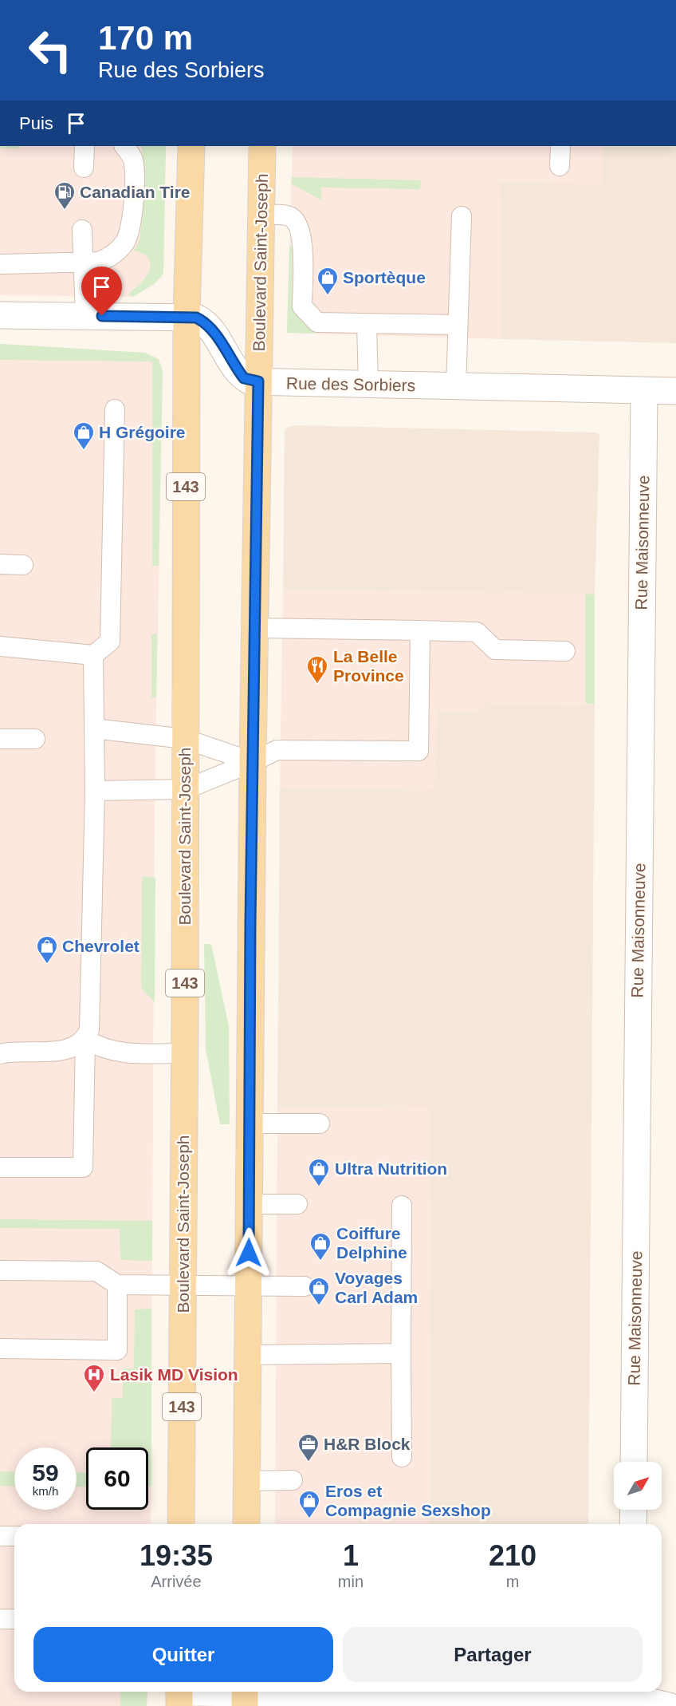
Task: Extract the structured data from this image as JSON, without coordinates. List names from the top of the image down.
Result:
{
  "streets": {
    "main road": ["Boulevard Saint-Joseph", "143"],
    "street": ["Rue des Sorbiers", "Rue Maisonneuve"]
  },
  "crossings": [
    ["Boulevard Saint-Joseph", "Rue des Sorbiers"],
    ["Rue des Sorbiers", "Rue Maisonneuve"]
  ],
  "places": {
    "fuel station": ["Canadian Tire"],
    "shop": [
      "Sportèque",
      "H Grégoire",
      "Chevrolet",
      "Ultra Nutrition",
      "Coiffure Delphine",
      "Voyages Carl Adam",
      "Eros et Compagnie Sexshop"
    ],
    "restaurant": ["La Belle Province"],
    "hospital": ["Lasik MD Vision"],
    "office": ["H&R Block"]
  },
  "north": "top right",
  "page": {
    "turn": ["170 m", "Rue des Sorbiers"],
    "then": "Puis",
    "speed": "59 km/h",
    "limit": "60",
    "eta": [
      "19:35",
      "Arrivée",
      "1",
      "min",
      "210",
      "m"
    ],
    "buttons": ["Quitter", "Partager"]
  }
}
